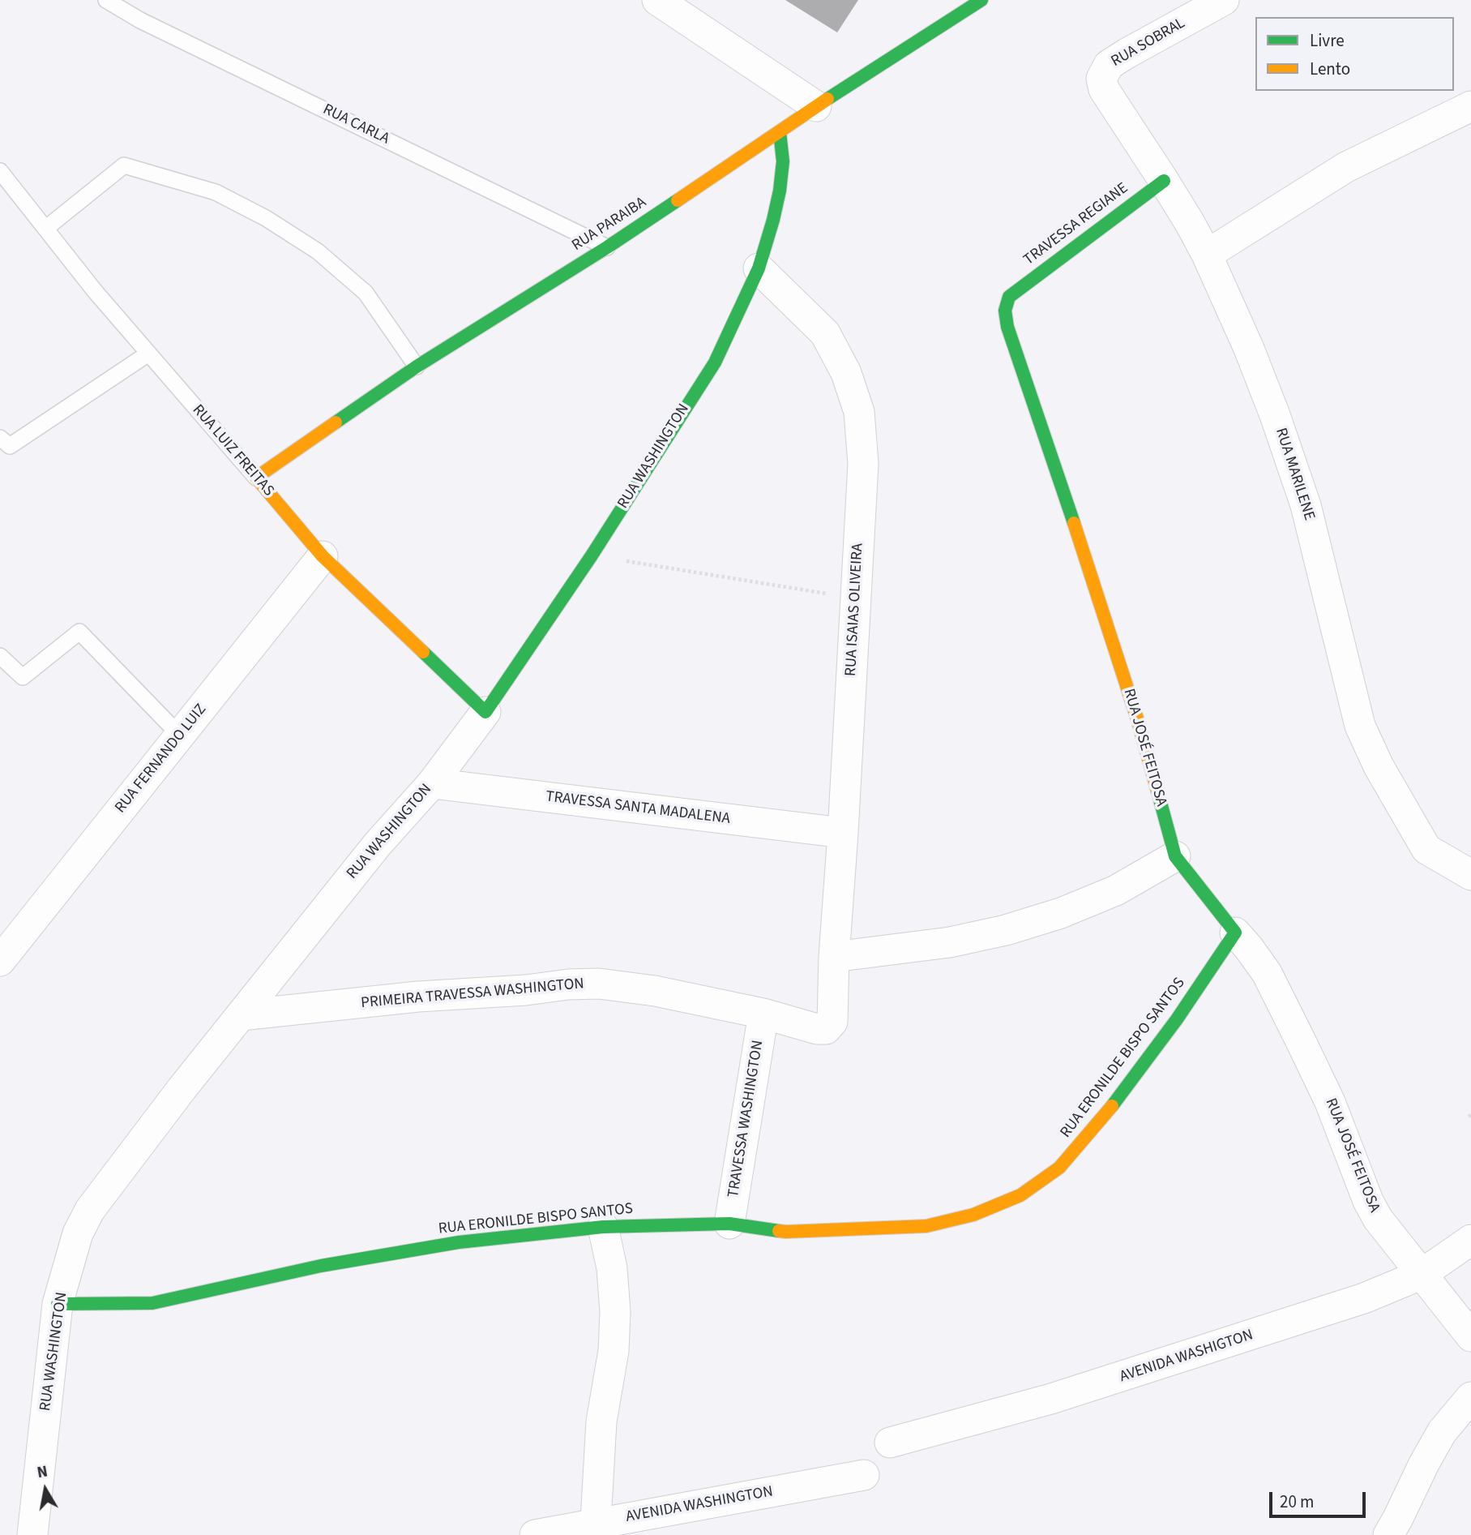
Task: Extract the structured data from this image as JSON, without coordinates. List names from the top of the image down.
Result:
{
  "streets": {
    "street": [
      "RUA SOBRAL",
      "RUA PARAIBA",
      "TRAVESSA REGIANE",
      "RUA LUIZ FREITAS",
      "RUA WASHINGTON",
      "RUA MARILENE",
      "RUA ISAIAS OLIVEIRA",
      "RUA JOSÉ FEITOSA",
      "RUA FERNANDO LUIZ",
      "TRAVESSA SANTA MADALENA",
      "PRIMEIRA TRAVESSA WASHINGTON",
      "RUA ERONILDE BISPO SANTOS",
      "TRAVESSA WASHINGTON",
      "AVENIDA WASHIGTON",
      "AVENIDA WASHINGTON"
    ],
    "lane": ["RUA CARLA"]
  },
  "crossings": [
    ["RUA SOBRAL", "RUA MARILENE"],
    ["RUA CARLA", "RUA PARAIBA"],
    ["RUA PARAIBA", "RUA LUIZ FREITAS"],
    ["RUA PARAIBA", "RUA WASHINGTON"],
    ["TRAVESSA REGIANE", "RUA MARILENE"],
    ["TRAVESSA REGIANE", "RUA JOSÉ FEITOSA"],
    ["RUA LUIZ FREITAS", "RUA WASHINGTON"],
    ["RUA LUIZ FREITAS", "RUA FERNANDO LUIZ"],
    ["RUA WASHINGTON", "RUA ISAIAS OLIVEIRA"],
    ["RUA WASHINGTON", "TRAVESSA SANTA MADALENA"],
    ["RUA WASHINGTON", "PRIMEIRA TRAVESSA WASHINGTON"],
    ["RUA WASHINGTON", "RUA ERONILDE BISPO SANTOS"],
    ["RUA ISAIAS OLIVEIRA", "TRAVESSA SANTA MADALENA"],
    ["RUA ISAIAS OLIVEIRA", "PRIMEIRA TRAVESSA WASHINGTON"],
    ["RUA JOSÉ FEITOSA", "RUA ERONILDE BISPO SANTOS"],
    ["RUA JOSÉ FEITOSA", "AVENIDA WASHIGTON"],
    ["PRIMEIRA TRAVESSA WASHINGTON", "TRAVESSA WASHINGTON"],
    ["RUA ERONILDE BISPO SANTOS", "TRAVESSA WASHINGTON"]
  ],
  "legend": ["Livre", "Lento"],
  "scale_bar": "20 m",
  "north": "top"
}
